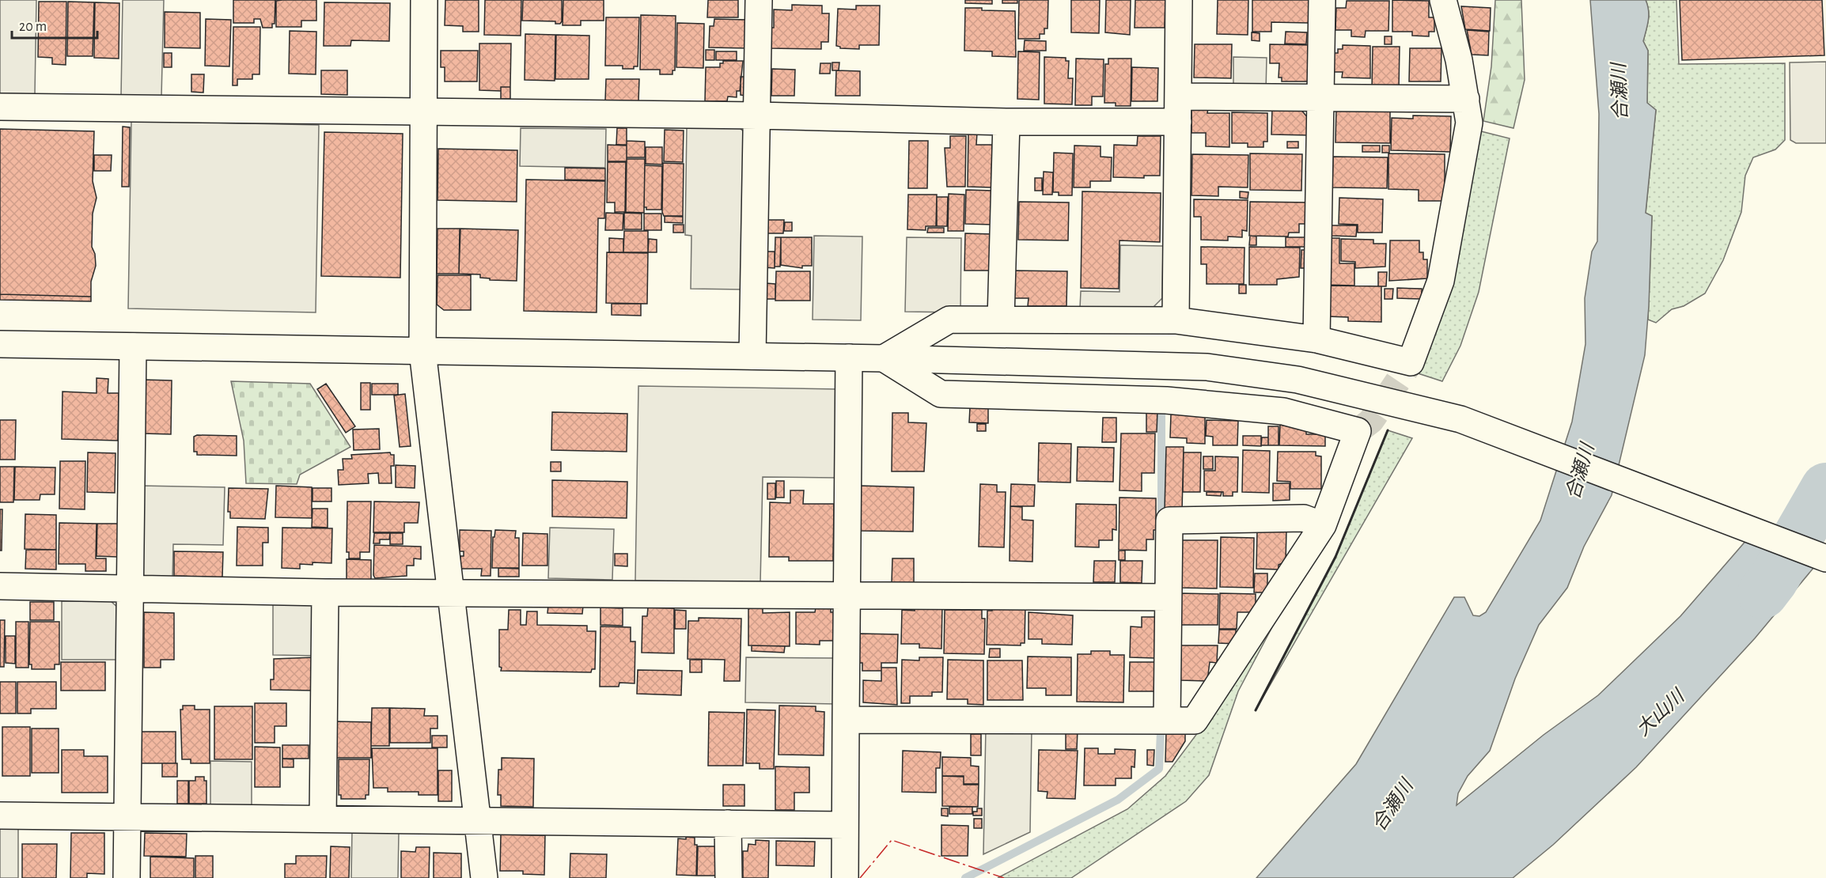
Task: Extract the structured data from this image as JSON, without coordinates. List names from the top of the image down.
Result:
{
  "water": ["合瀬川", "大山川"],
  "scale_bar": "20 m"
}
